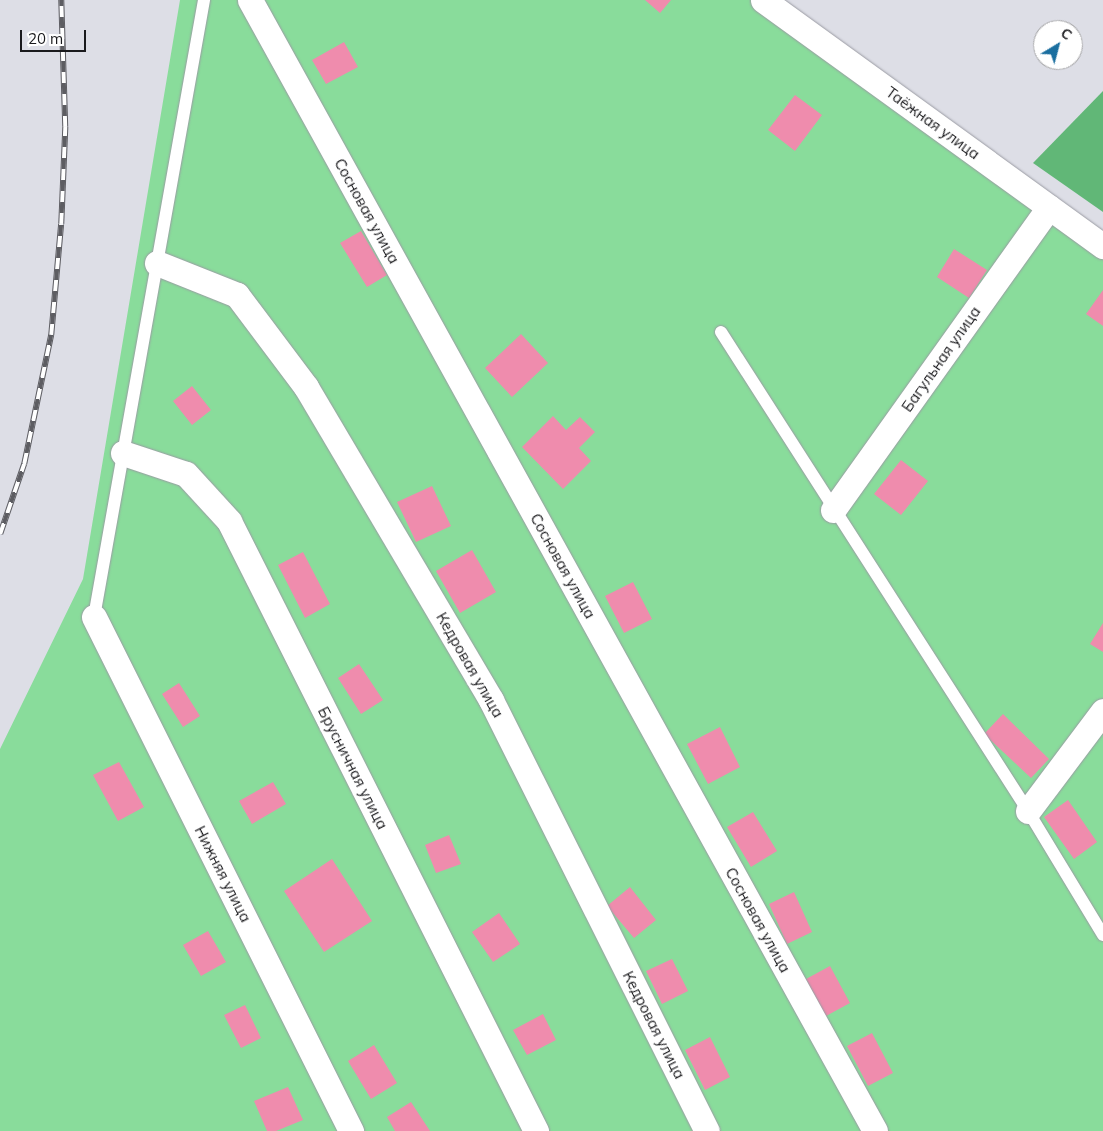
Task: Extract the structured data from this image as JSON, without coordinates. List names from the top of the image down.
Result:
{
  "streets": {
    "street": [
      "Таёжная улица",
      "Сосновая улица",
      "Багульная улица",
      "Кедровая улица",
      "Брусничная улица",
      "Нижняя улица"
    ]
  },
  "crossings": [
    ["Таёжная улица", "Багульная улица"]
  ],
  "scale_bar": "20 m",
  "north": "top right"
}
